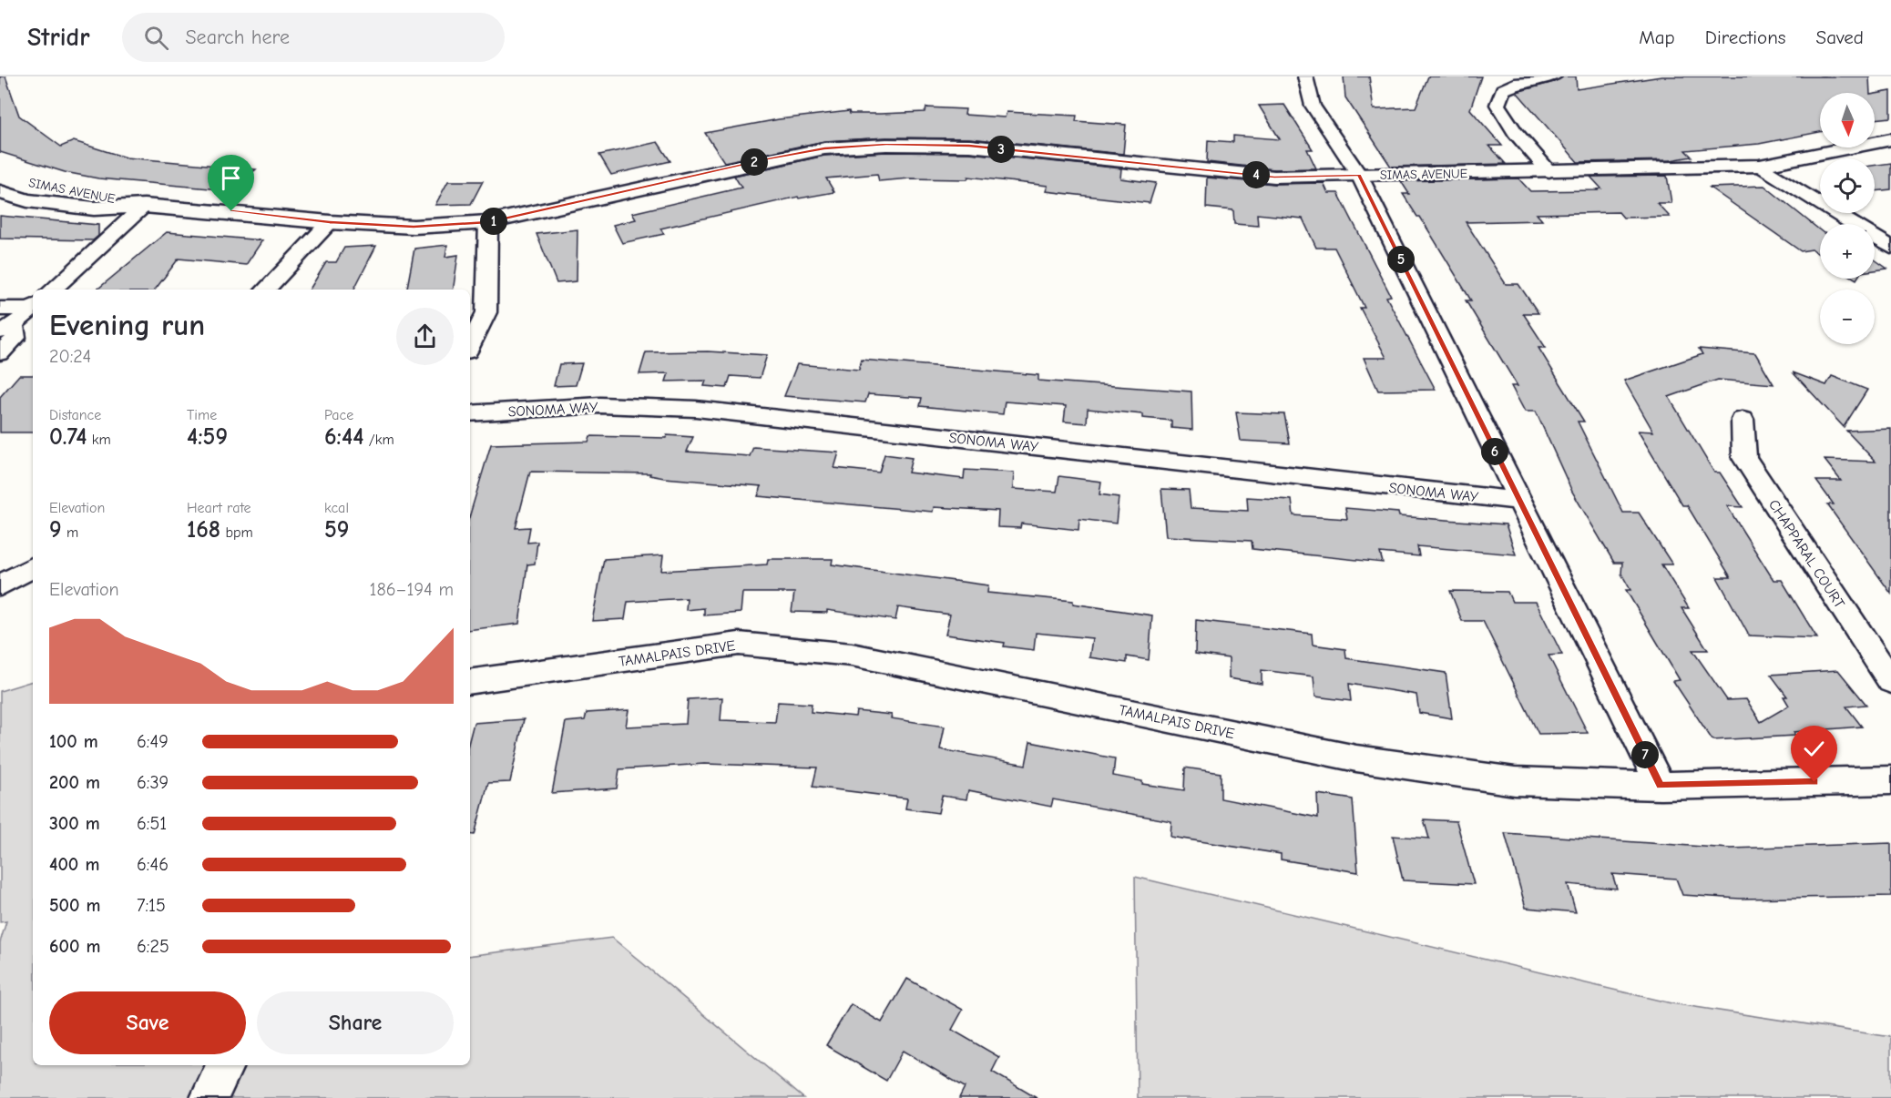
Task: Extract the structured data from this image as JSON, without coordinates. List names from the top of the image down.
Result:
{
  "streets": {
    "street": [
      "SIMAS AVENUE",
      "SONOMA WAY",
      "CHAPPARAL COURT",
      "TAMALPAIS DRIVE"
    ]
  },
  "north": "bottom",
  "page": {
    "header": "Stridr",
    "search": "Search here",
    "nav": ["Map", "Directions", "Saved"],
    "map_buttons": ["+", "−"],
    "pins": [
      "3",
      "2",
      "4",
      "1",
      "5",
      "6",
      "7"
    ],
    "heading": ["Evening run", "20:24"],
    "stats": [
      ["Distance", "0.74 km"],
      ["Time", "4:59"],
      ["Pace", "6:44 /km"],
      ["Elevation", "9 m"],
      ["Heart rate", "168 bpm"],
      ["kcal", "59"]
    ],
    "chart": ["Elevation", "186–194 m"],
    "list": [
      {
        "name": "100 m",
        "note": "6:49"
      },
      {
        "name": "200 m",
        "note": "6:39"
      },
      {
        "name": "300 m",
        "note": "6:51"
      },
      {
        "name": "400 m",
        "note": "6:46"
      },
      {
        "name": "500 m",
        "note": "7:15"
      },
      {
        "name": "600 m",
        "note": "6:25"
      }
    ],
    "buttons": ["Save", "Share"]
  }
}
